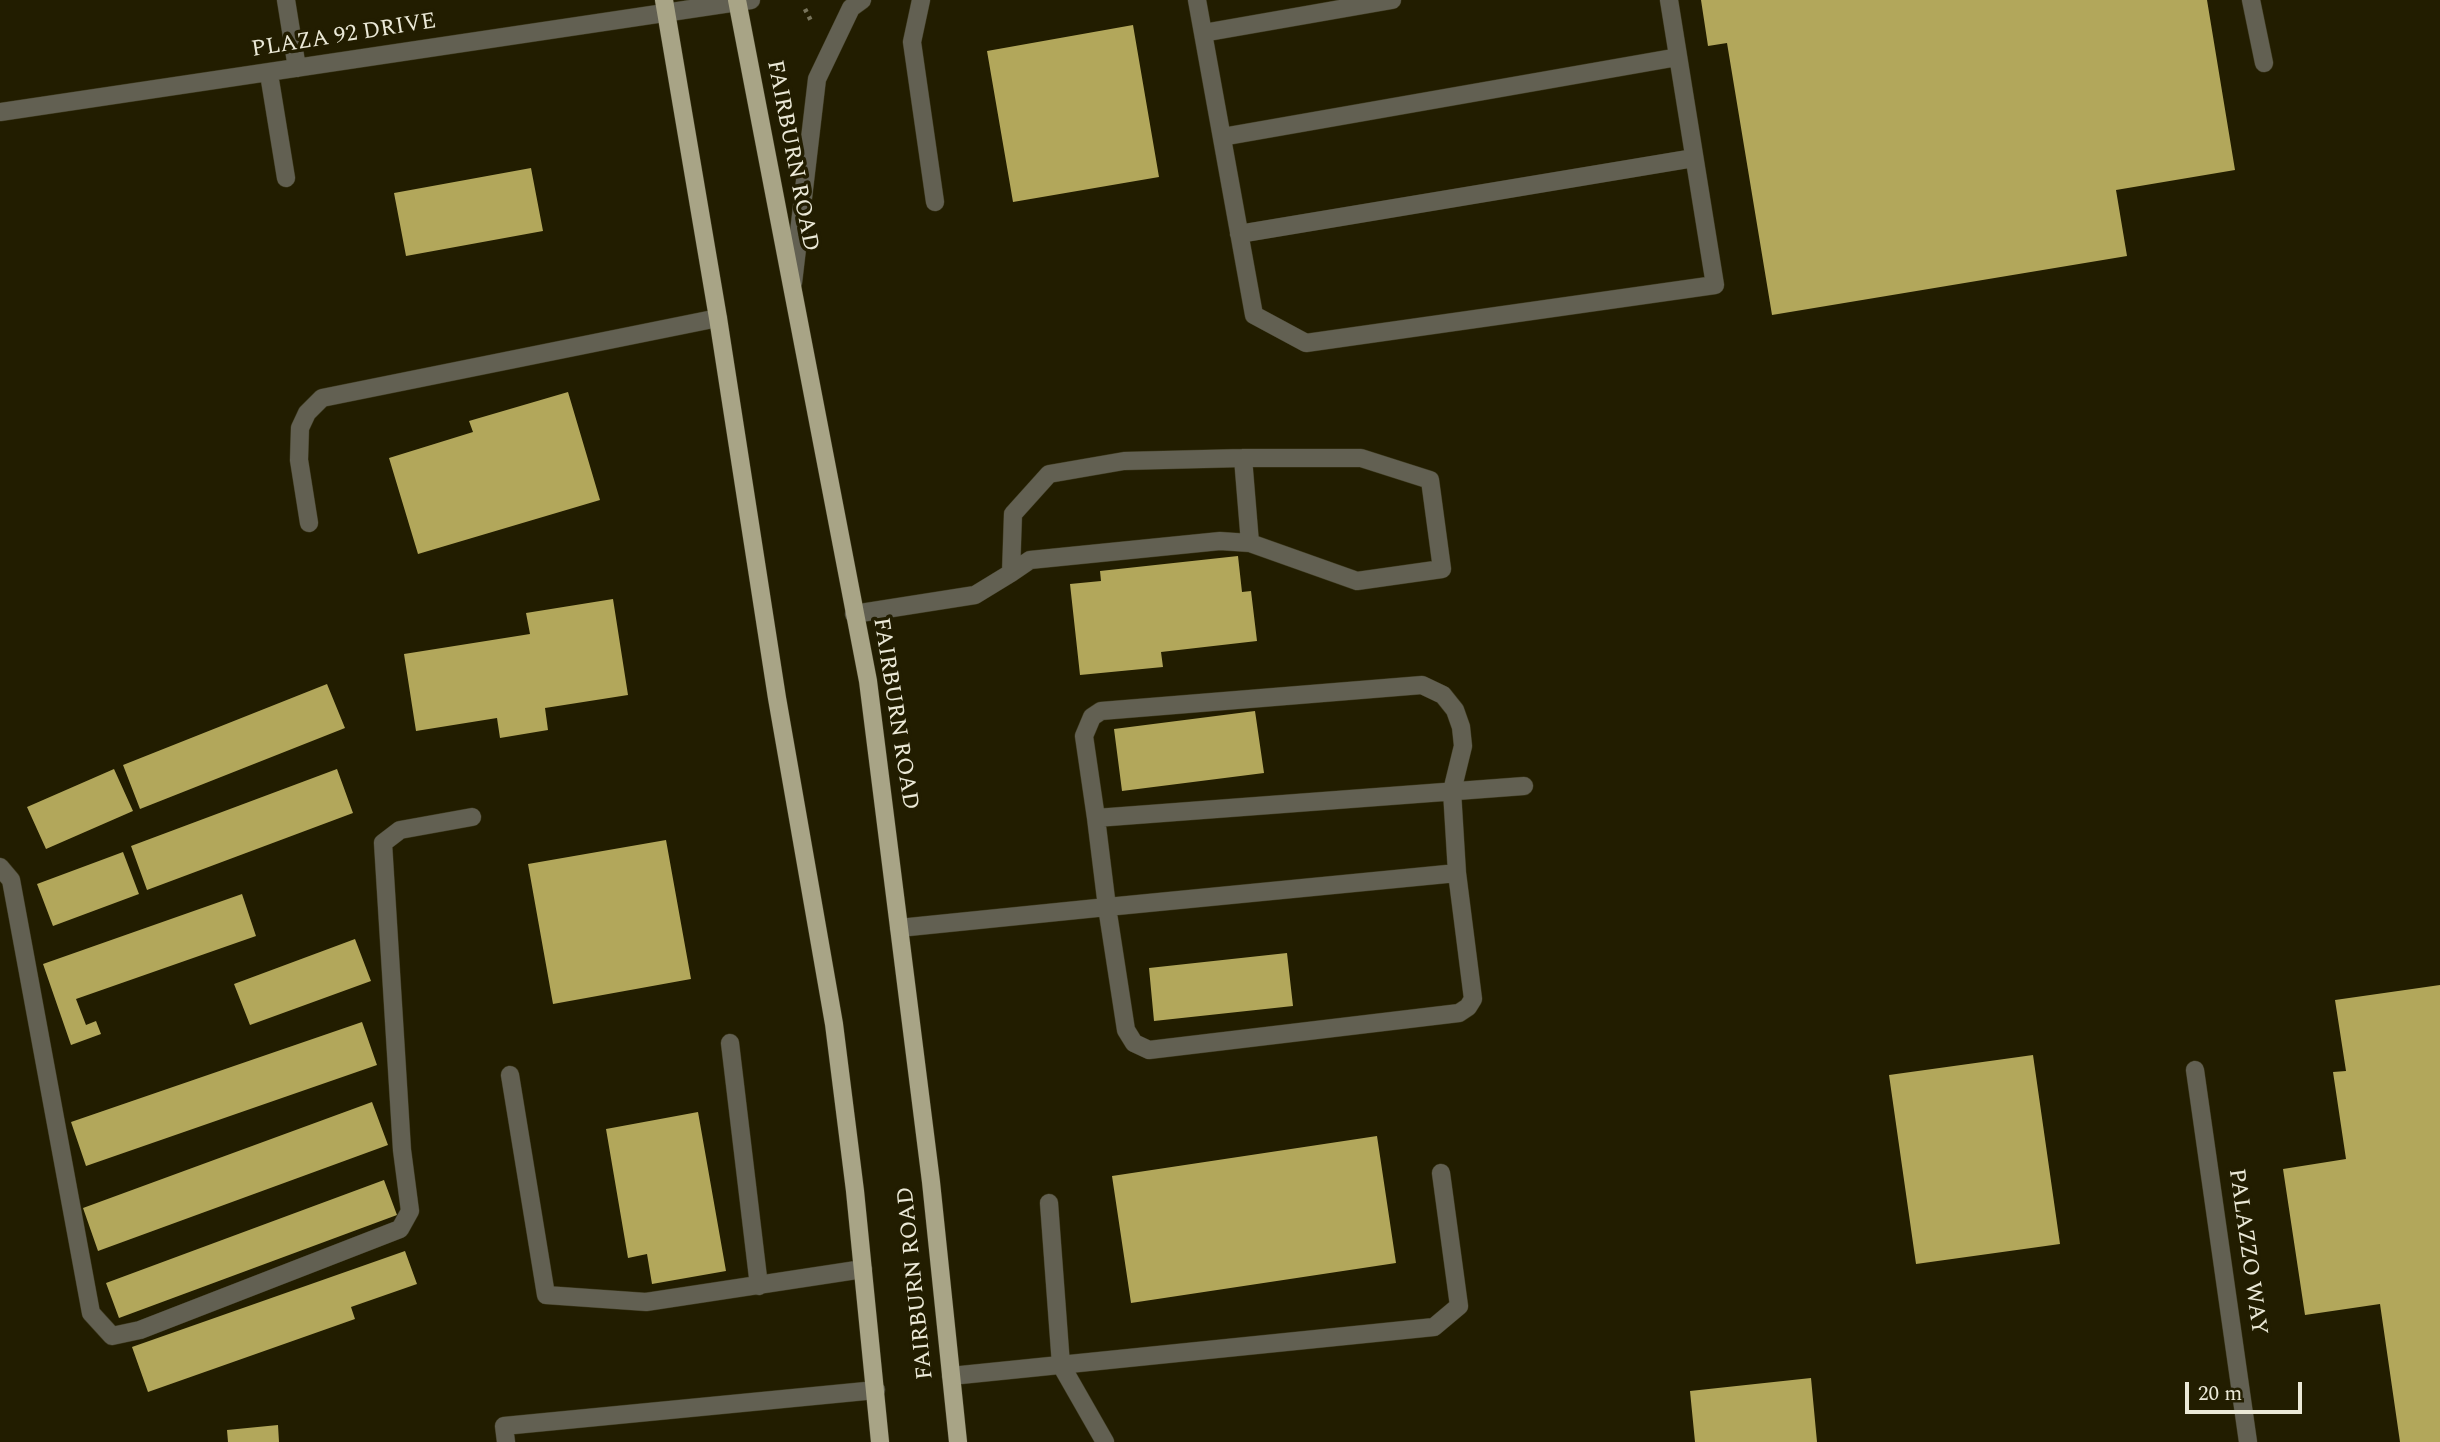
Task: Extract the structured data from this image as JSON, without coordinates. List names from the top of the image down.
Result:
{
  "streets": {
    "main road": ["FAIRBURN ROAD"],
    "street": ["PLAZA 92 DRIVE", "PALAZZO WAY"]
  },
  "crossings": [
    ["PLAZA 92 DRIVE", "FAIRBURN ROAD"]
  ],
  "scale_bar": "20 m"
}
